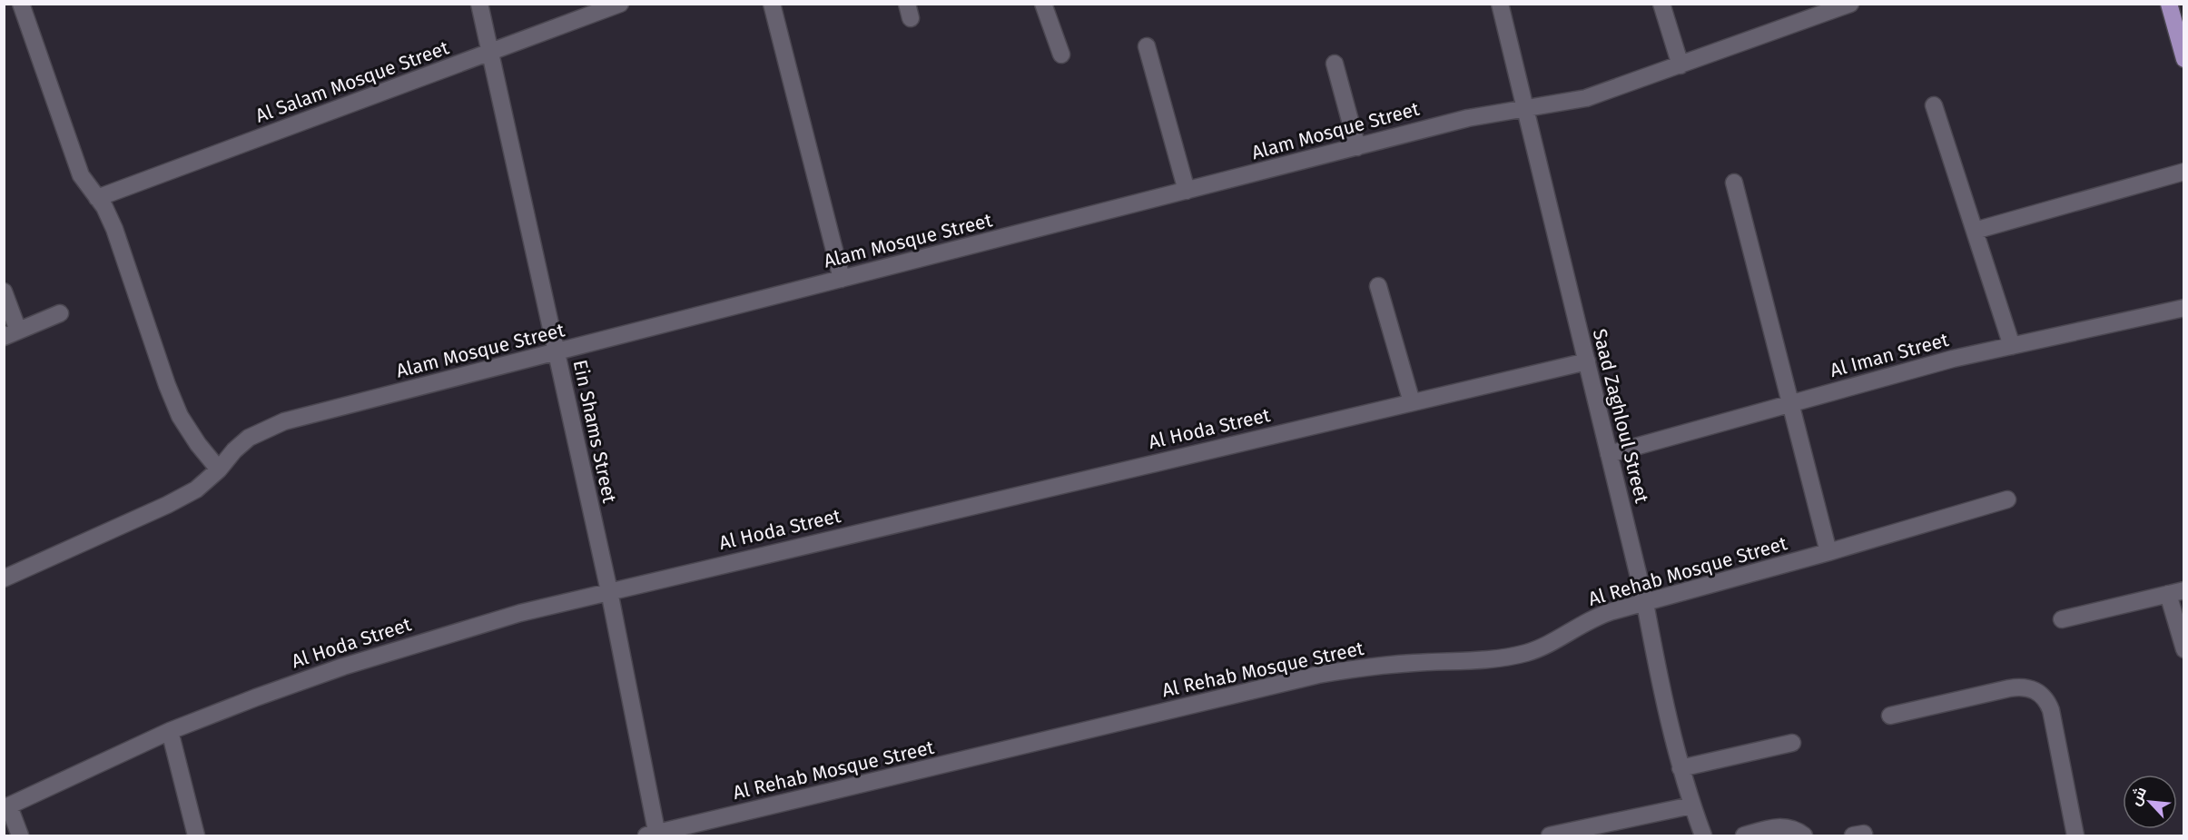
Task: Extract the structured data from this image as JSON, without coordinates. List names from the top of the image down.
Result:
{
  "streets": {
    "street": [
      "Al Salam Mosque Street",
      "Alam Mosque Street",
      "Al Iman Street",
      "Saad Zaghloul Street",
      "Al Hoda Street",
      "Ein Shams Street",
      "Al Rehab Mosque Street"
    ]
  },
  "crossings": [
    ["Al Salam Mosque Street", "Ein Shams Street"],
    ["Alam Mosque Street", "Saad Zaghloul Street"],
    ["Alam Mosque Street", "Ein Shams Street"],
    ["Al Iman Street", "Saad Zaghloul Street"],
    ["Saad Zaghloul Street", "Al Hoda Street"],
    ["Saad Zaghloul Street", "Al Rehab Mosque Street"],
    ["Al Hoda Street", "Ein Shams Street"],
    ["Ein Shams Street", "Al Rehab Mosque Street"]
  ],
  "north": "top left"
}
